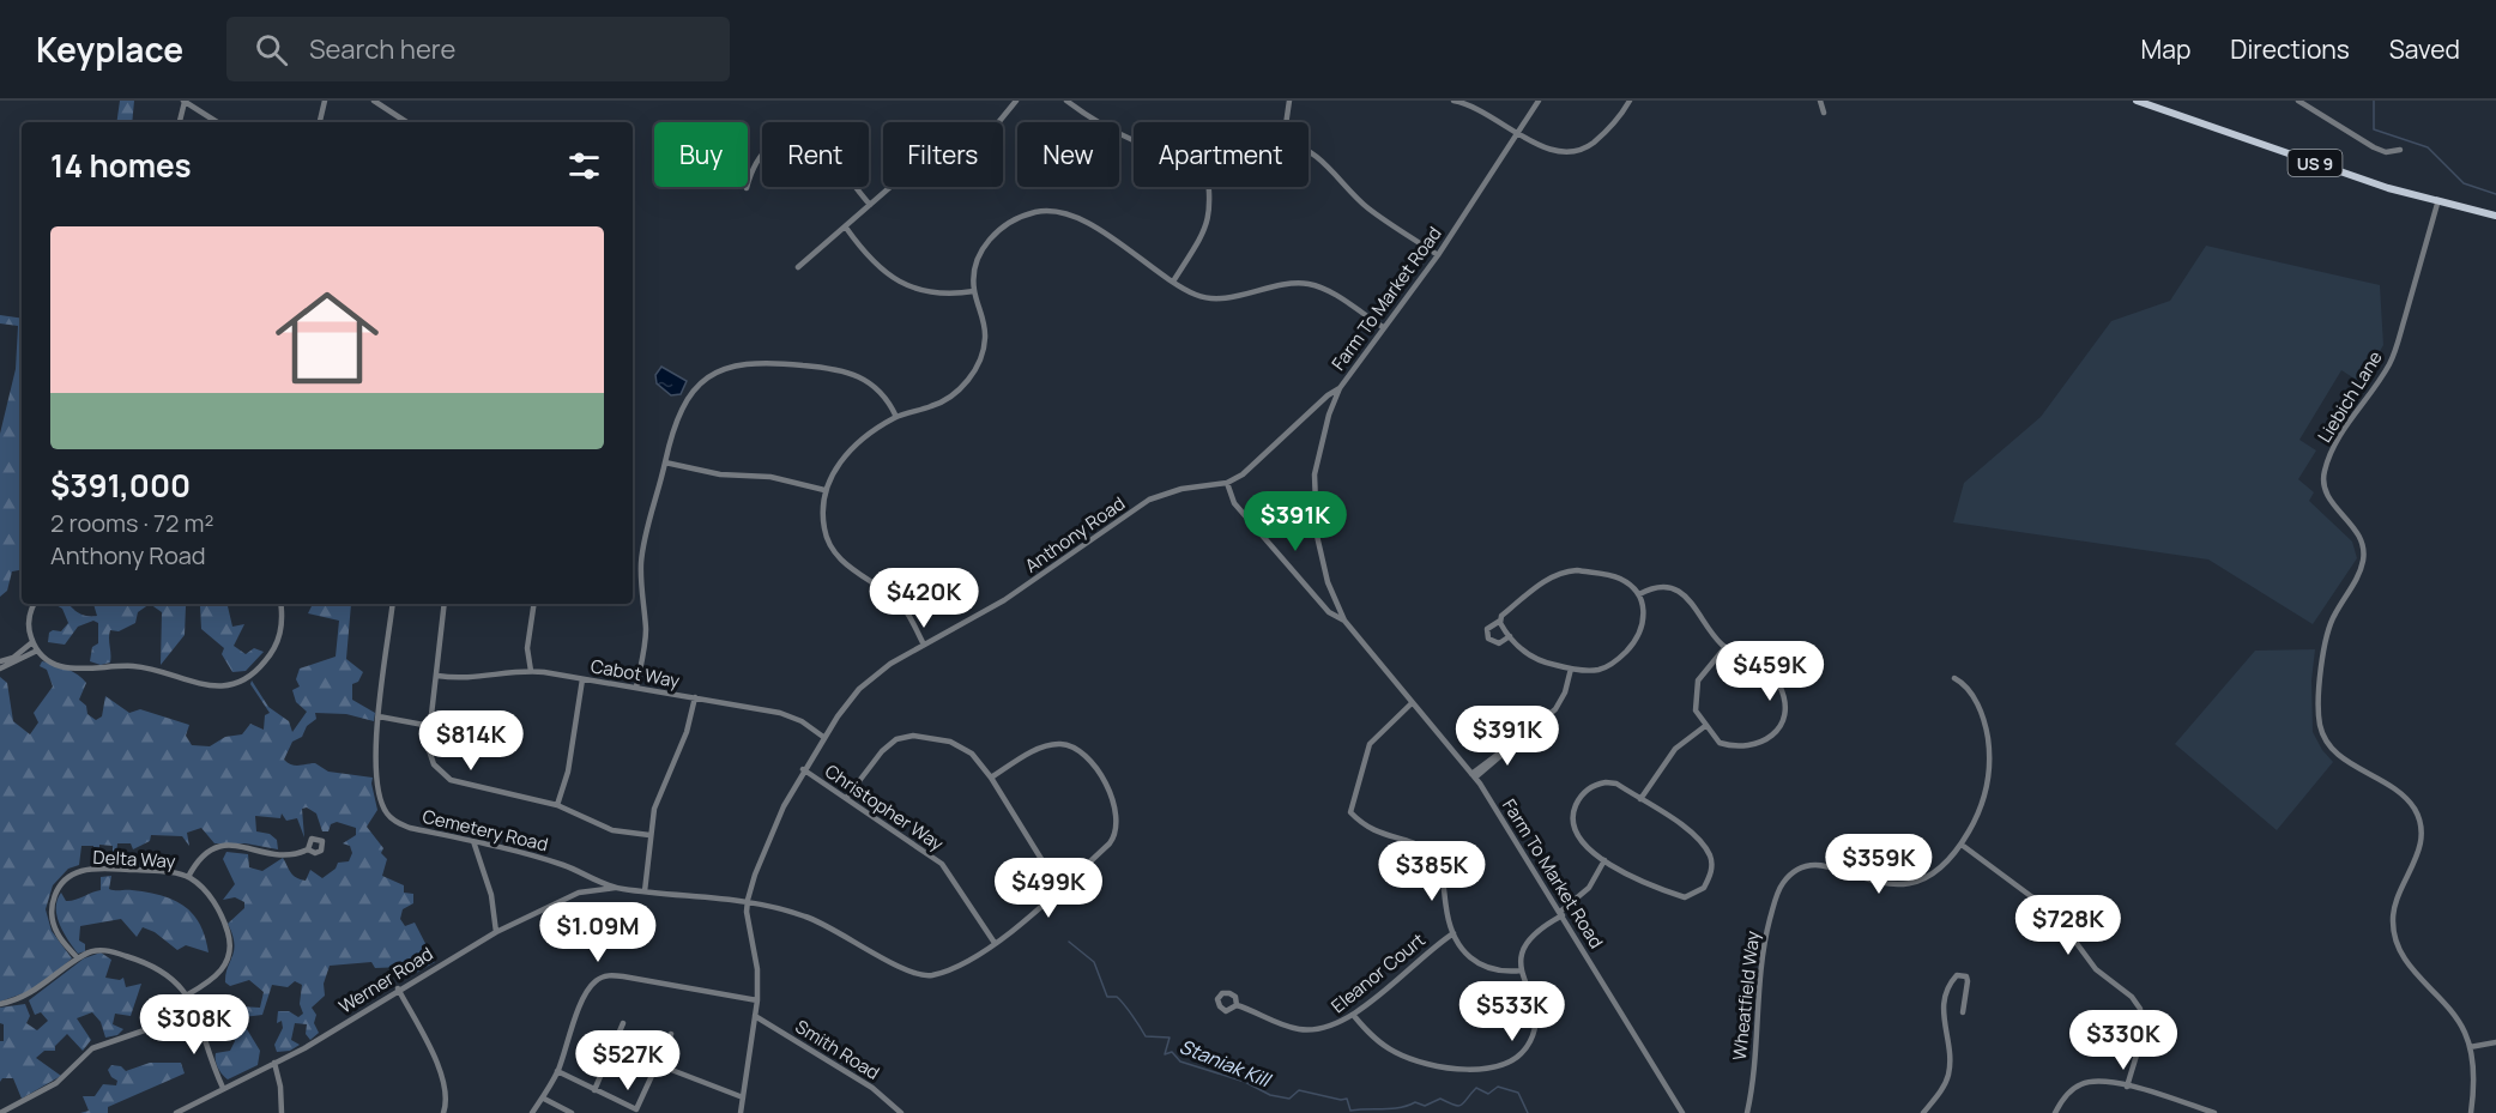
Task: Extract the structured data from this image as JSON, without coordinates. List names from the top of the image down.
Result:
{
  "streets": {
    "main road": ["US 9"],
    "street": [
      "Farm To Market Road",
      "Liebich Lane",
      "Anthony Road",
      "Cabot Way",
      "Christopher Way",
      "Cemetery Road",
      "Delta Way",
      "Eleanor Court",
      "Werner Road",
      "Wheatfield Way",
      "Smith Road"
    ]
  },
  "crossings": [
    ["US 9", "Liebich Lane"],
    ["Farm To Market Road", "Anthony Road"],
    ["Anthony Road", "Cabot Way"],
    ["Anthony Road", "Christopher Way"],
    ["Anthony Road", "Cemetery Road"],
    ["Christopher Way", "Cemetery Road"],
    ["Cemetery Road", "Werner Road"]
  ],
  "water": ["Staniak Kill"],
  "page": {
    "header": "Keyplace",
    "search": "Search here",
    "nav": ["Map", "Directions", "Saved"],
    "chip": [
      "Buy",
      "Rent",
      "Filters",
      "New",
      "Apartment"
    ],
    "heading": "14 homes",
    "list": [
      {
        "name": "$391,000",
        "note": "2 rooms · 72 m² · Anthony Road"
      }
    ],
    "price": [
      "$391K",
      "$420K",
      "$459K",
      "$391K",
      "$814K",
      "$359K",
      "$385K",
      "$499K",
      "$728K",
      "$1.09M",
      "$533K",
      "$308K",
      "$330K",
      "$527K"
    ]
  }
}
